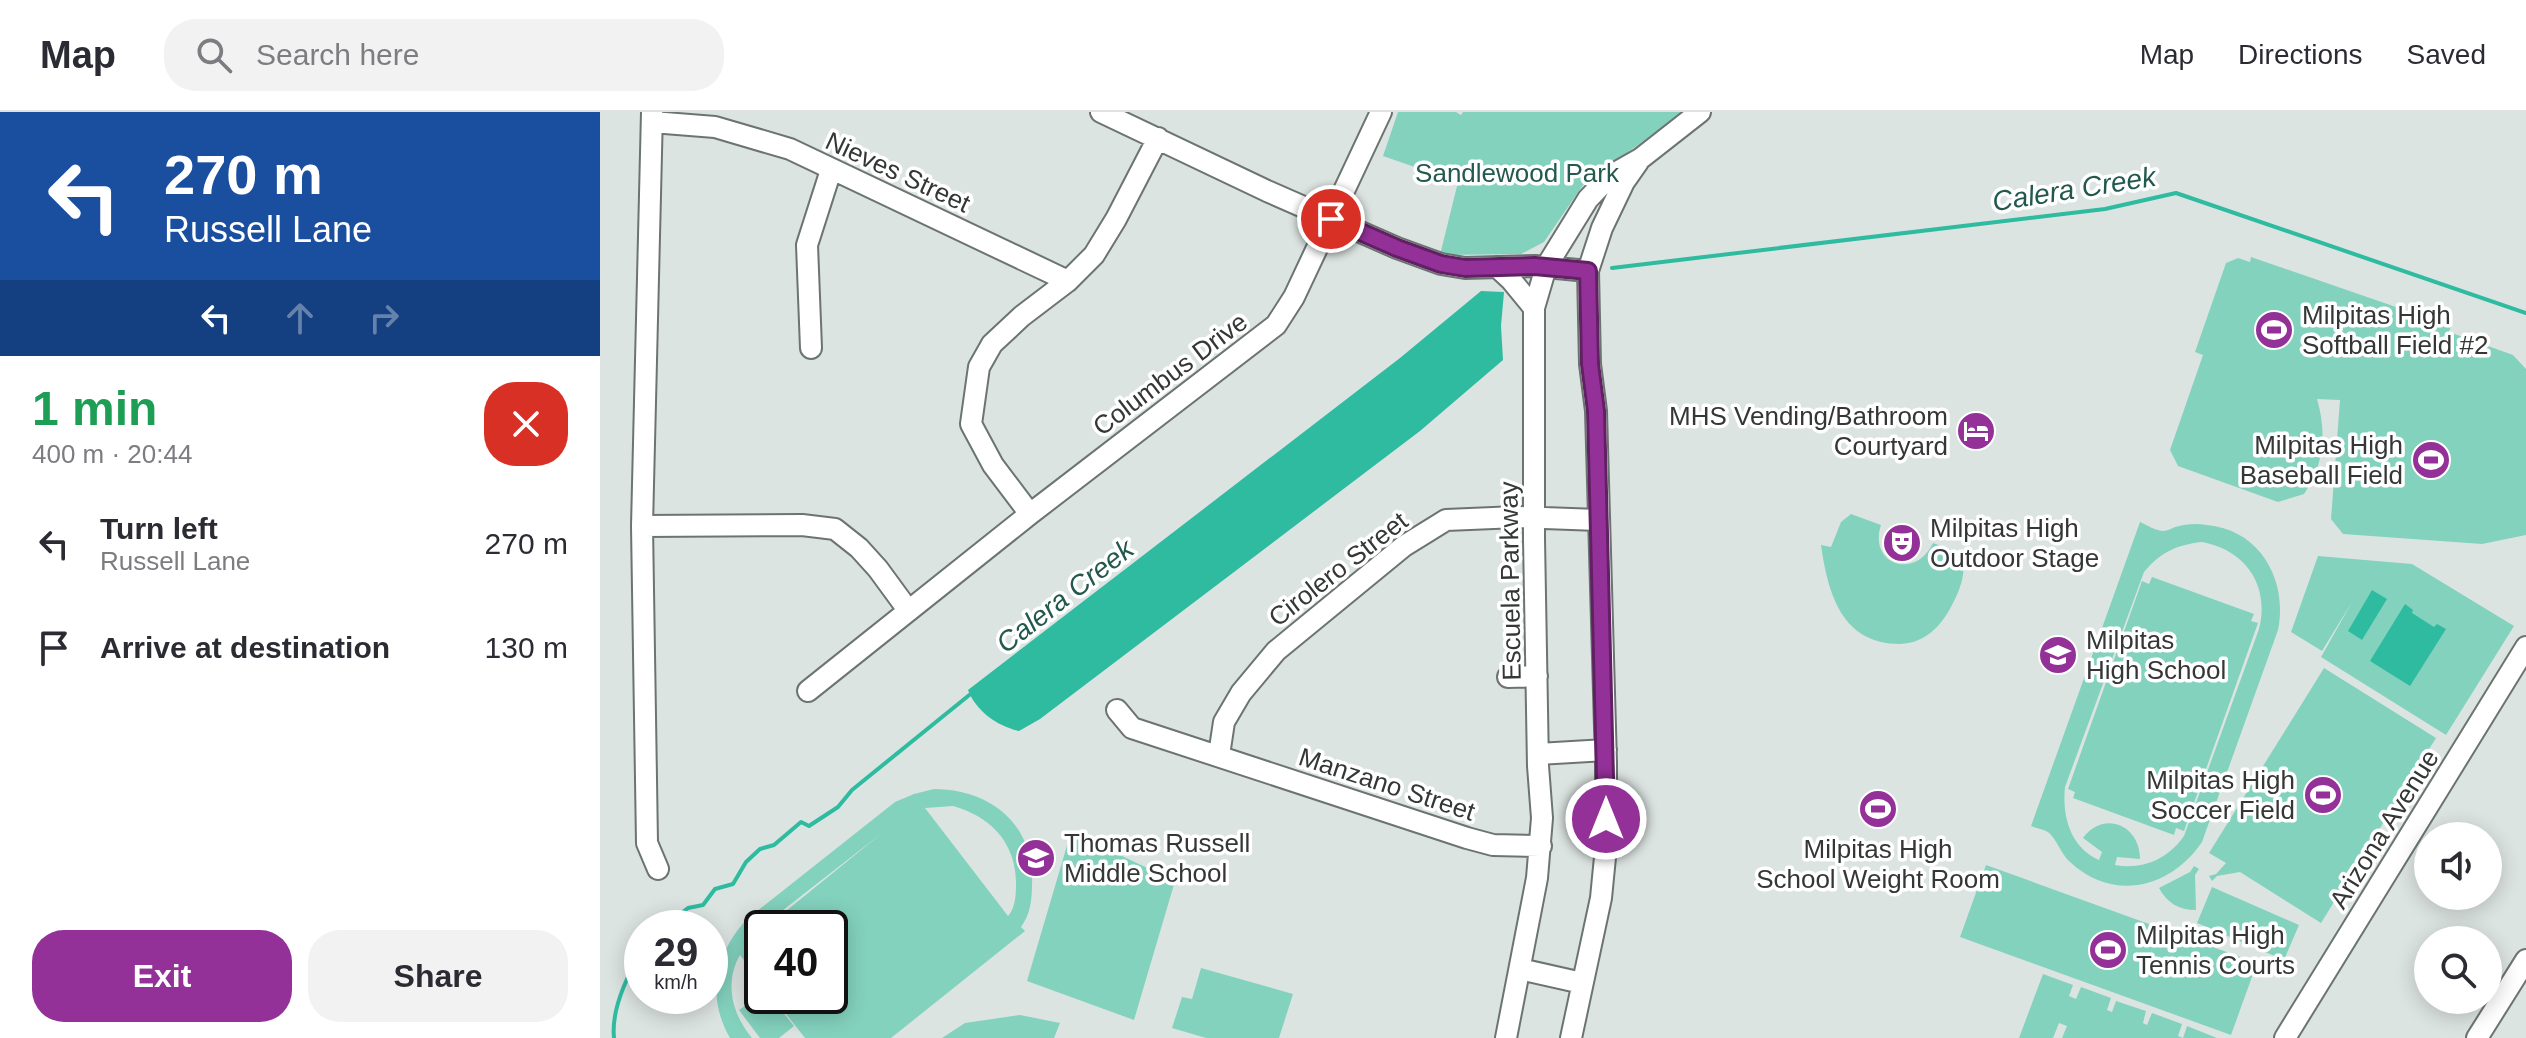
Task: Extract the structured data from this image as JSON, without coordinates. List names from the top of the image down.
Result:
{
  "streets": {
    "street": [
      "Nieves Street",
      "Columbus Drive",
      "Cirolero Street",
      "Escuela Parkway",
      "Manzano Street",
      "Arizona Avenue"
    ]
  },
  "crossings": [
    ["Cirolero Street", "Escuela Parkway"],
    ["Cirolero Street", "Manzano Street"],
    ["Escuela Parkway", "Manzano Street"]
  ],
  "water": ["Calera Creek"],
  "parks": ["Sandlewood Park"],
  "places": {
    "sports": [
      "Milpitas High Softball Field #2",
      "Milpitas High Baseball Field",
      "Milpitas High Soccer Field",
      "Milpitas High School Weight Room",
      "Milpitas High Tennis Courts"
    ],
    "hotel": ["MHS Vending/Bathroom Courtyard"],
    "theatre": ["Milpitas High Outdoor Stage"],
    "school or university": ["Milpitas High School", "Thomas Russell Middle School"]
  },
  "page": {
    "header": "Map",
    "search": "Search here",
    "nav": ["Map", "Directions", "Saved"],
    "turn": ["270 m", "Russell Lane"],
    "heading": ["1 min", "400 m · 20:44"],
    "list": [
      {
        "name": "Turn left",
        "note": "Russell Lane",
        "value": "270 m"
      },
      {
        "name": "Arrive at destination",
        "value": "130 m"
      }
    ],
    "speed": "29 km/h",
    "limit": "40",
    "buttons": ["Exit", "Share"]
  }
}
